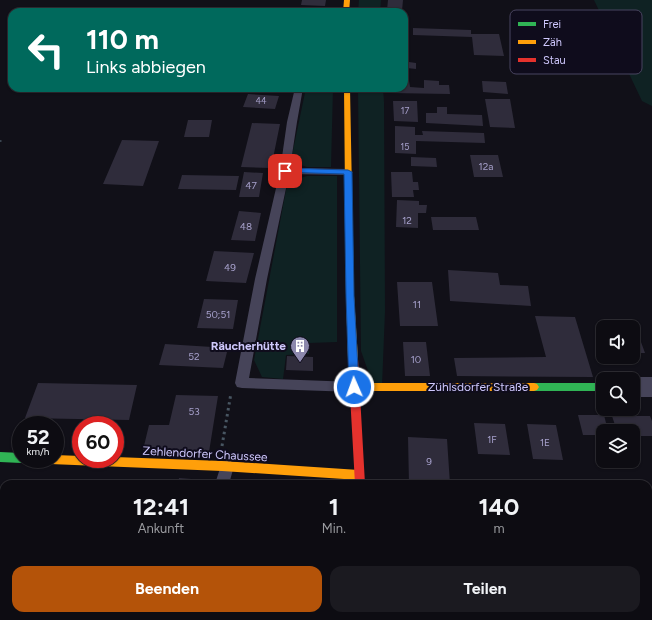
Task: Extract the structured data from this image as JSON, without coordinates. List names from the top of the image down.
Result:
{
  "streets": {
    "main road": ["Zühlsdorfer Straße", "Zehlendorfer Chaussee"]
  },
  "places": {
    "building": ["Räucherhütte"]
  },
  "house_numbers": [
    "44",
    "17",
    "15",
    "12a",
    "47",
    "12",
    "48",
    "49",
    "11",
    "50;51",
    "52",
    "10",
    "53",
    "1F",
    "1E",
    "9"
  ],
  "legend": ["Frei", "Zäh", "Stau"],
  "page": {
    "turn": ["110 m", "Links abbiegen"],
    "speed": "52 km/h",
    "limit": "60",
    "eta": [
      "12:41",
      "Ankunft",
      "1",
      "Min.",
      "140",
      "m"
    ],
    "buttons": ["Beenden", "Teilen"]
  }
}
